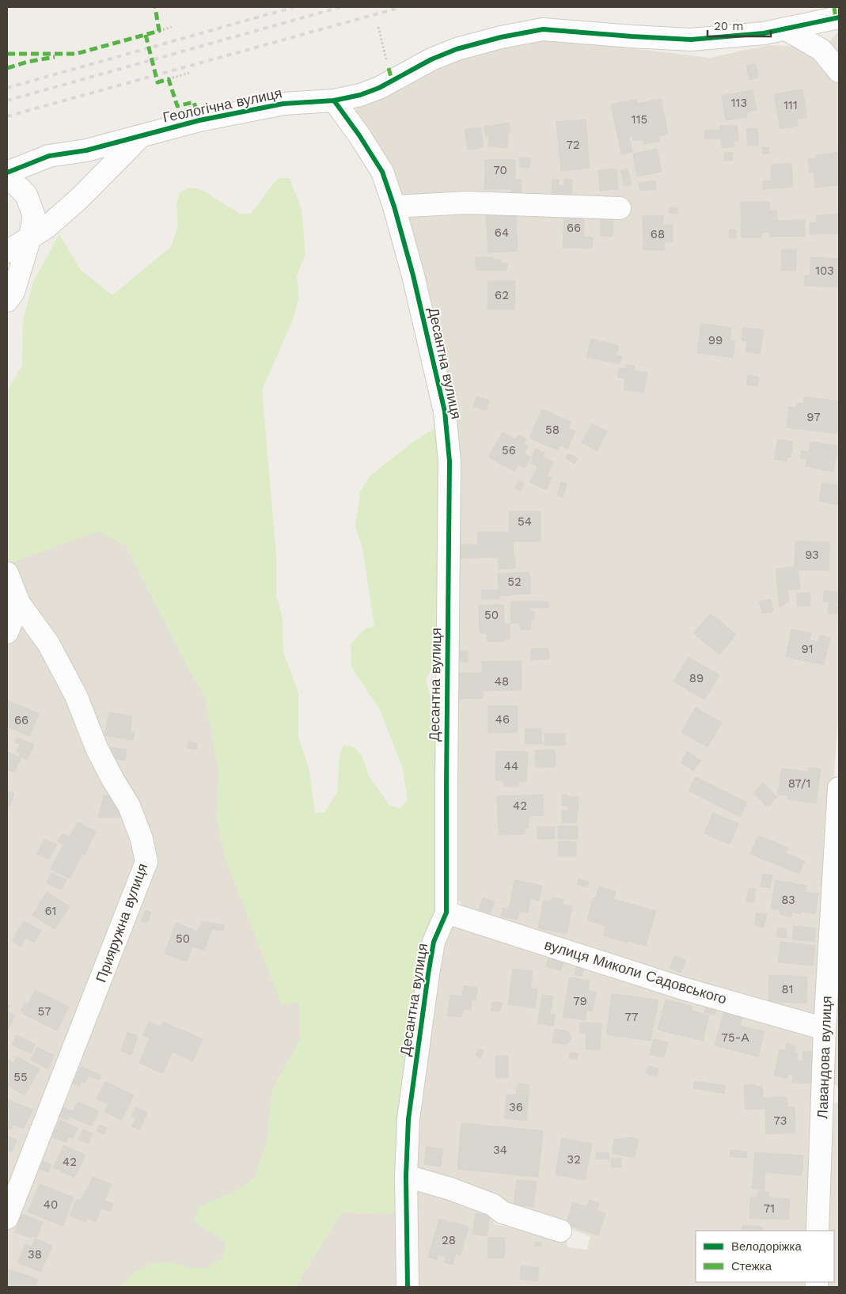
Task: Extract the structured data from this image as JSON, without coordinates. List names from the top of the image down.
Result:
{
  "streets": {
    "street": [
      "Геологічна вулиця",
      "Десантна вулиця",
      "Прияружна вулиця",
      "вулиця Миколи Садовського",
      "Лавандова вулиця"
    ]
  },
  "crossings": [
    ["Геологічна вулиця", "Десантна вулиця"],
    ["Десантна вулиця", "вулиця Миколи Садовського"],
    ["вулиця Миколи Садовського", "Лавандова вулиця"]
  ],
  "house_numbers": [
    "113",
    "111",
    "115",
    "72",
    "70",
    "66",
    "64",
    "68",
    "103",
    "62",
    "99",
    "97",
    "58",
    "56",
    "54",
    "93",
    "52",
    "50",
    "91",
    "89",
    "48",
    "46",
    "66",
    "44",
    "87/1",
    "42",
    "83",
    "61",
    "50",
    "81",
    "79",
    "57",
    "77",
    "75-А",
    "55",
    "36",
    "73",
    "34",
    "32",
    "42",
    "40",
    "71",
    "28",
    "38"
  ],
  "legend": ["Велодоріжка", "Стежка"],
  "scale_bar": "20 m"
}
